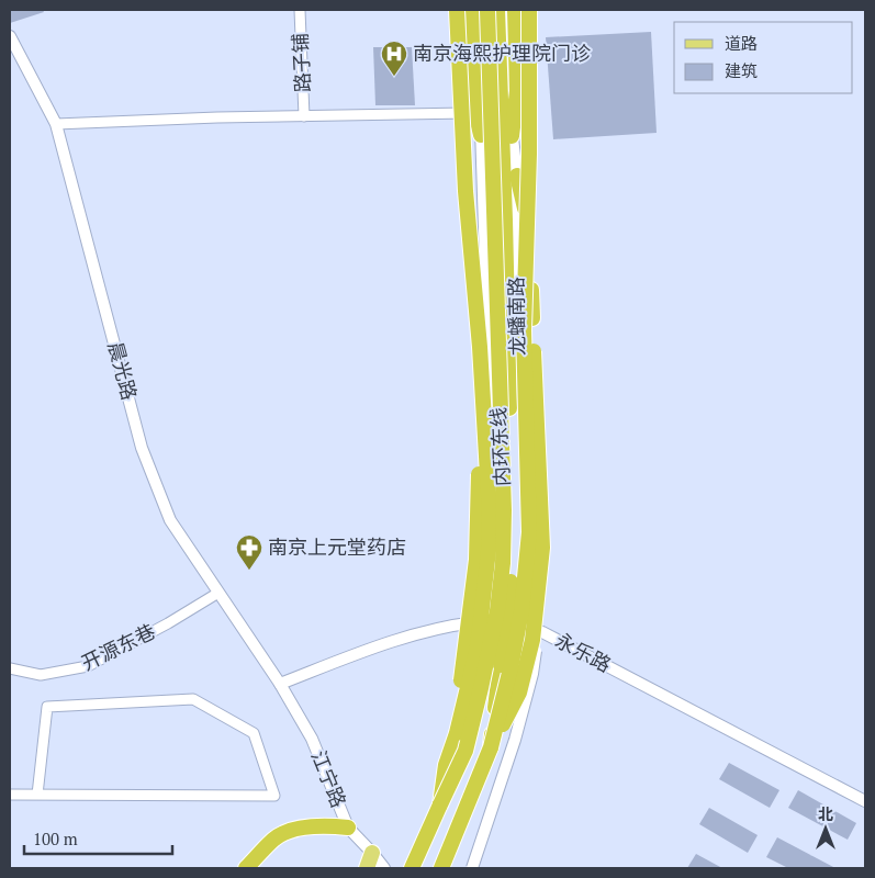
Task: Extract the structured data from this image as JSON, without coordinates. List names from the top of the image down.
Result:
{
  "streets": {
    "highway": ["内环东线"],
    "street": [
      "路子铺",
      "龙蟠南路",
      "晨光路",
      "开源东巷",
      "永乐路",
      "江宁路"
    ]
  },
  "crossings": [
    ["龙蟠南路", "永乐路"],
    ["晨光路", "开源东巷"],
    ["晨光路", "永乐路"],
    ["晨光路", "江宁路"],
    ["永乐路", "江宁路"]
  ],
  "places": {
    "hospital": ["南京海熙护理院门诊"],
    "pharmacy": ["南京上元堂药店"]
  },
  "legend": ["道路", "建筑"],
  "scale_bar": "100 m",
  "north": "top"
}
